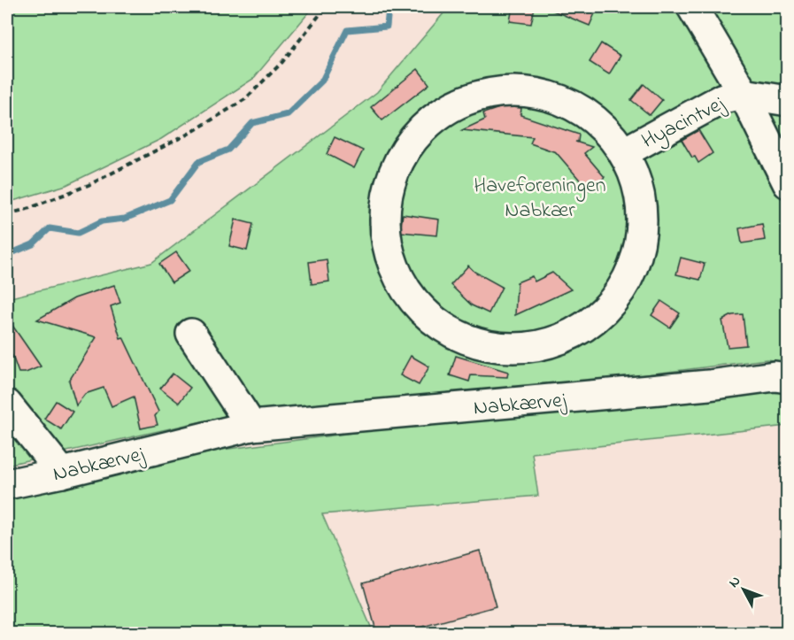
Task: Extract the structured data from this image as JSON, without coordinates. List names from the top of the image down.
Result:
{
  "streets": {
    "street": ["Hyacintvej", "Nabkærvej"]
  },
  "parks": ["Haveforeningen Nabkær"],
  "north": "top left"
}
